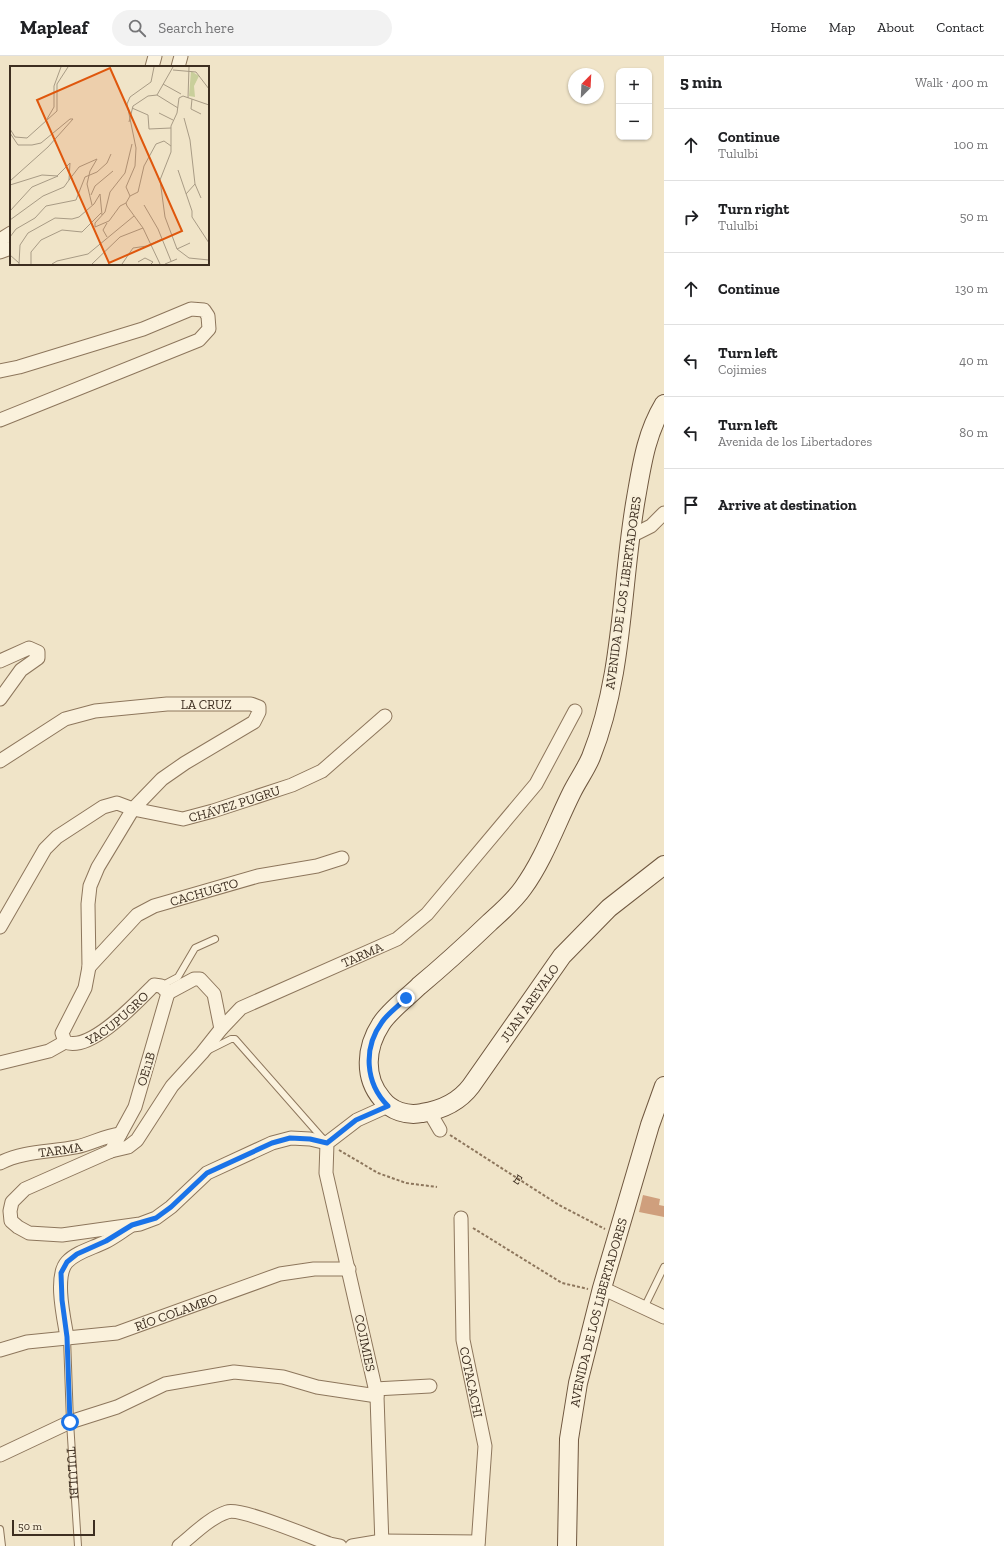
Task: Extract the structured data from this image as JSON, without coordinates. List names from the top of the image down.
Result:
{
  "streets": {
    "street": [
      "AVENIDA DE LOS LIBERTADORES",
      "LA CRUZ",
      "CHÁVEZ PUGRU",
      "CACHUGTO",
      "TARMA",
      "JUAN AREVALO",
      "YACUPUGRO",
      "OE11B",
      "RÍO COLAMBO",
      "COJIMIES",
      "COTACACHI",
      "TULULBI"
    ],
    "path": ["E"]
  },
  "crossings": [
    ["AVENIDA DE LOS LIBERTADORES", "JUAN AREVALO"],
    ["AVENIDA DE LOS LIBERTADORES", "E"],
    ["LA CRUZ", "CHÁVEZ PUGRU"],
    ["TARMA", "YACUPUGRO"],
    ["TARMA", "OE11B"],
    ["TARMA", "TULULBI"],
    ["YACUPUGRO", "OE11B"],
    ["RÍO COLAMBO", "COJIMIES"],
    ["RÍO COLAMBO", "TULULBI"]
  ],
  "scale_bar": "50 m",
  "north": "top right",
  "page": {
    "header": "Mapleaf",
    "search": "Search here",
    "nav": [
      "Home",
      "Map",
      "About",
      "Contact"
    ],
    "heading": ["5 min", "Walk · 400 m"],
    "map_buttons": ["+", "−"],
    "list": [
      ["Continue", "Tululbi", "100 m"],
      ["Turn right", "Tululbi", "50 m"],
      ["Continue", "130 m"],
      ["Turn left", "Cojimies", "40 m"],
      ["Turn left", "Avenida de los Libertadores", "80 m"],
      "Arrive at destination"
    ],
    "scale": "50 m"
  }
}
